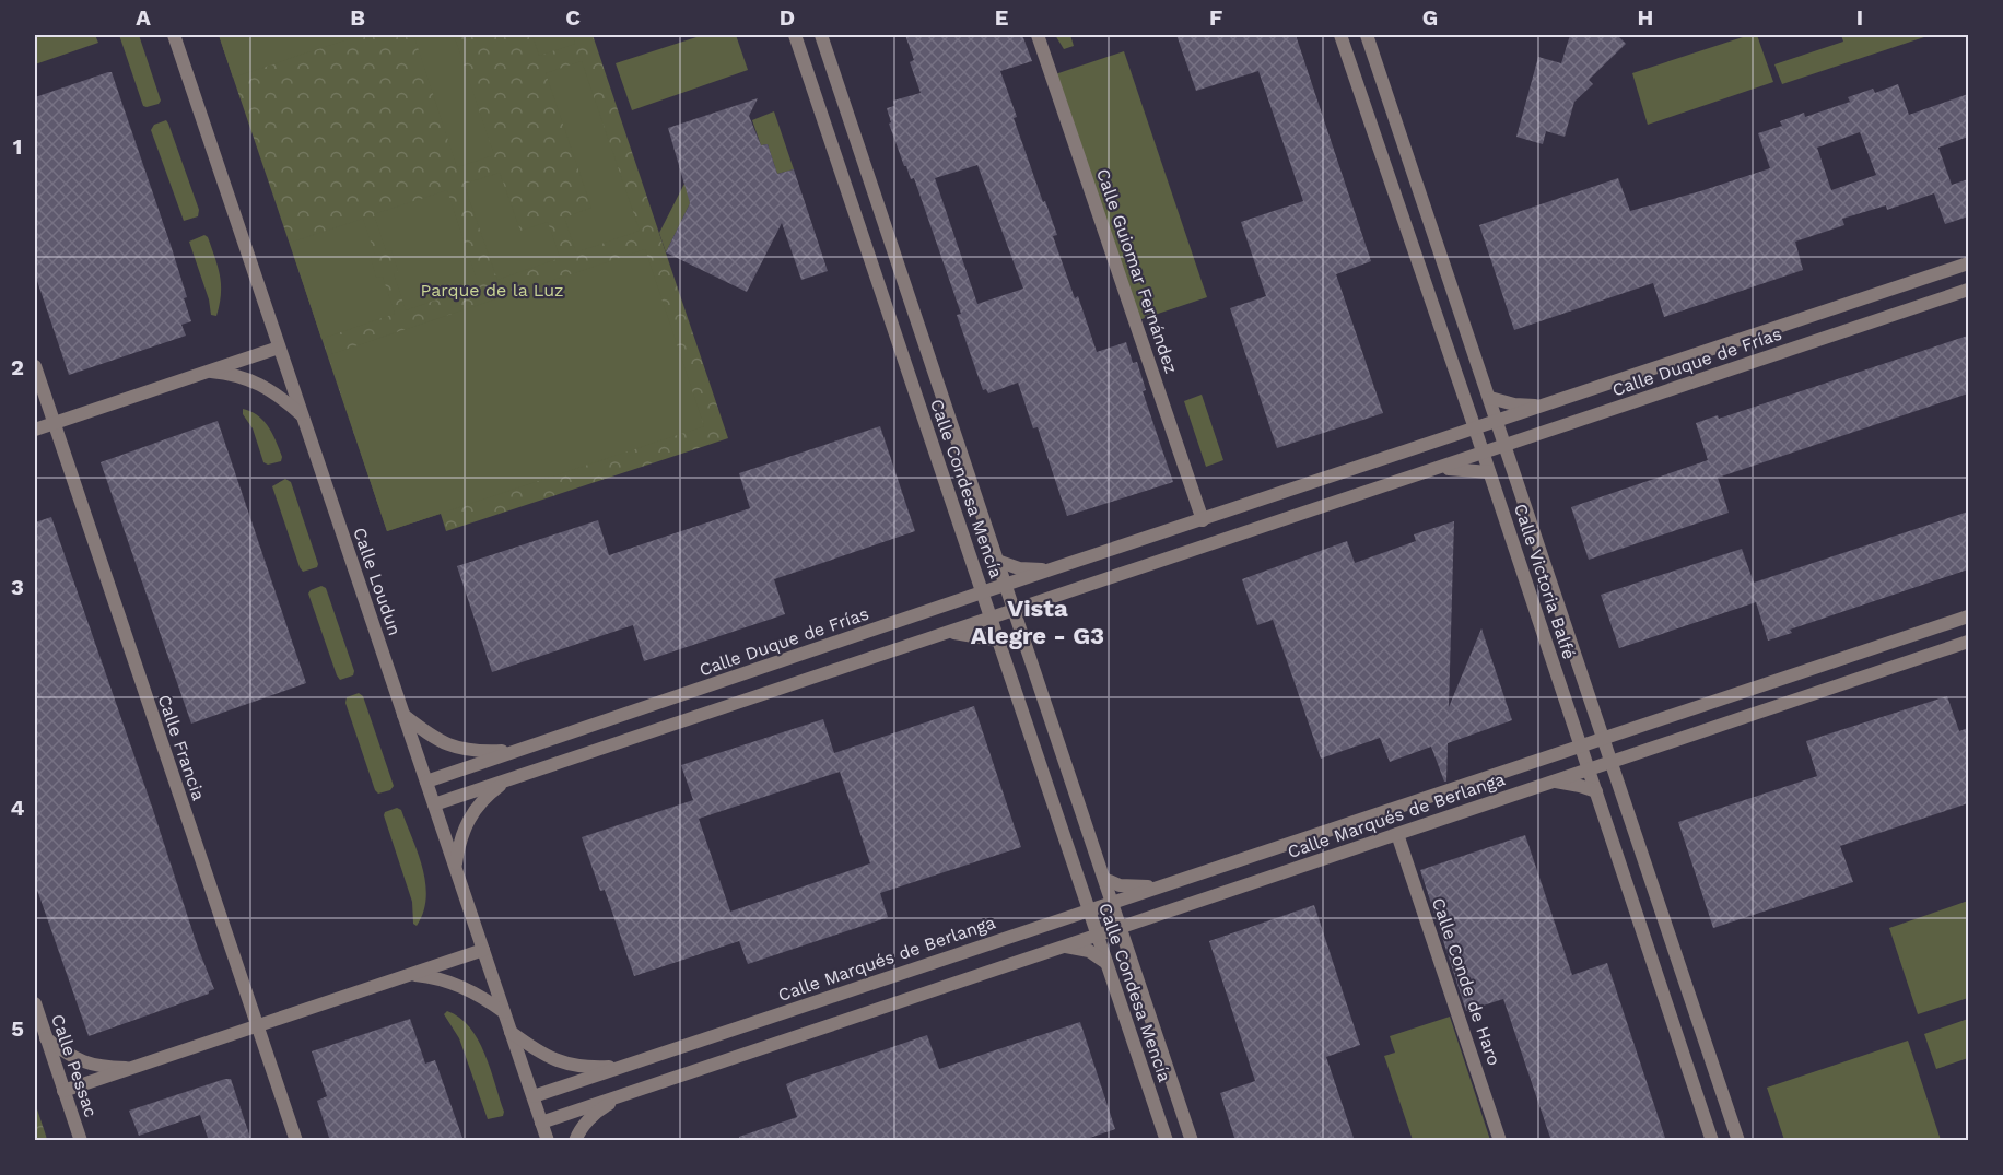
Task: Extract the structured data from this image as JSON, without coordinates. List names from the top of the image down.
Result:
{
  "streets": {
    "street": [
      "Calle Guiomar Fernández",
      "Calle Duque de Frías",
      "Calle Condesa Mencía",
      "Calle Loudun",
      "Calle Victoria Balfé",
      "Calle Francia",
      "Calle Marqués de Berlanga",
      "Calle Conde de Haro",
      "Calle Pessac"
    ]
  },
  "crossings": [
    ["Calle Guiomar Fernández", "Calle Duque de Frías"],
    ["Calle Duque de Frías", "Calle Condesa Mencía"],
    ["Calle Duque de Frías", "Calle Loudun"],
    ["Calle Duque de Frías", "Calle Victoria Balfé"],
    ["Calle Condesa Mencía", "Calle Marqués de Berlanga"],
    ["Calle Loudun", "Calle Marqués de Berlanga"],
    ["Calle Victoria Balfé", "Calle Marqués de Berlanga"],
    ["Calle Marqués de Berlanga", "Calle Conde de Haro"]
  ],
  "districts": ["Vista Alegre - G3"],
  "parks": ["Parque de la Luz"],
  "grid": {
    "columns": [
      "A",
      "B",
      "C",
      "D",
      "E",
      "F",
      "G",
      "H",
      "I"
    ],
    "rows": [
      "1",
      "2",
      "3",
      "4",
      "5"
    ]
  }
}
